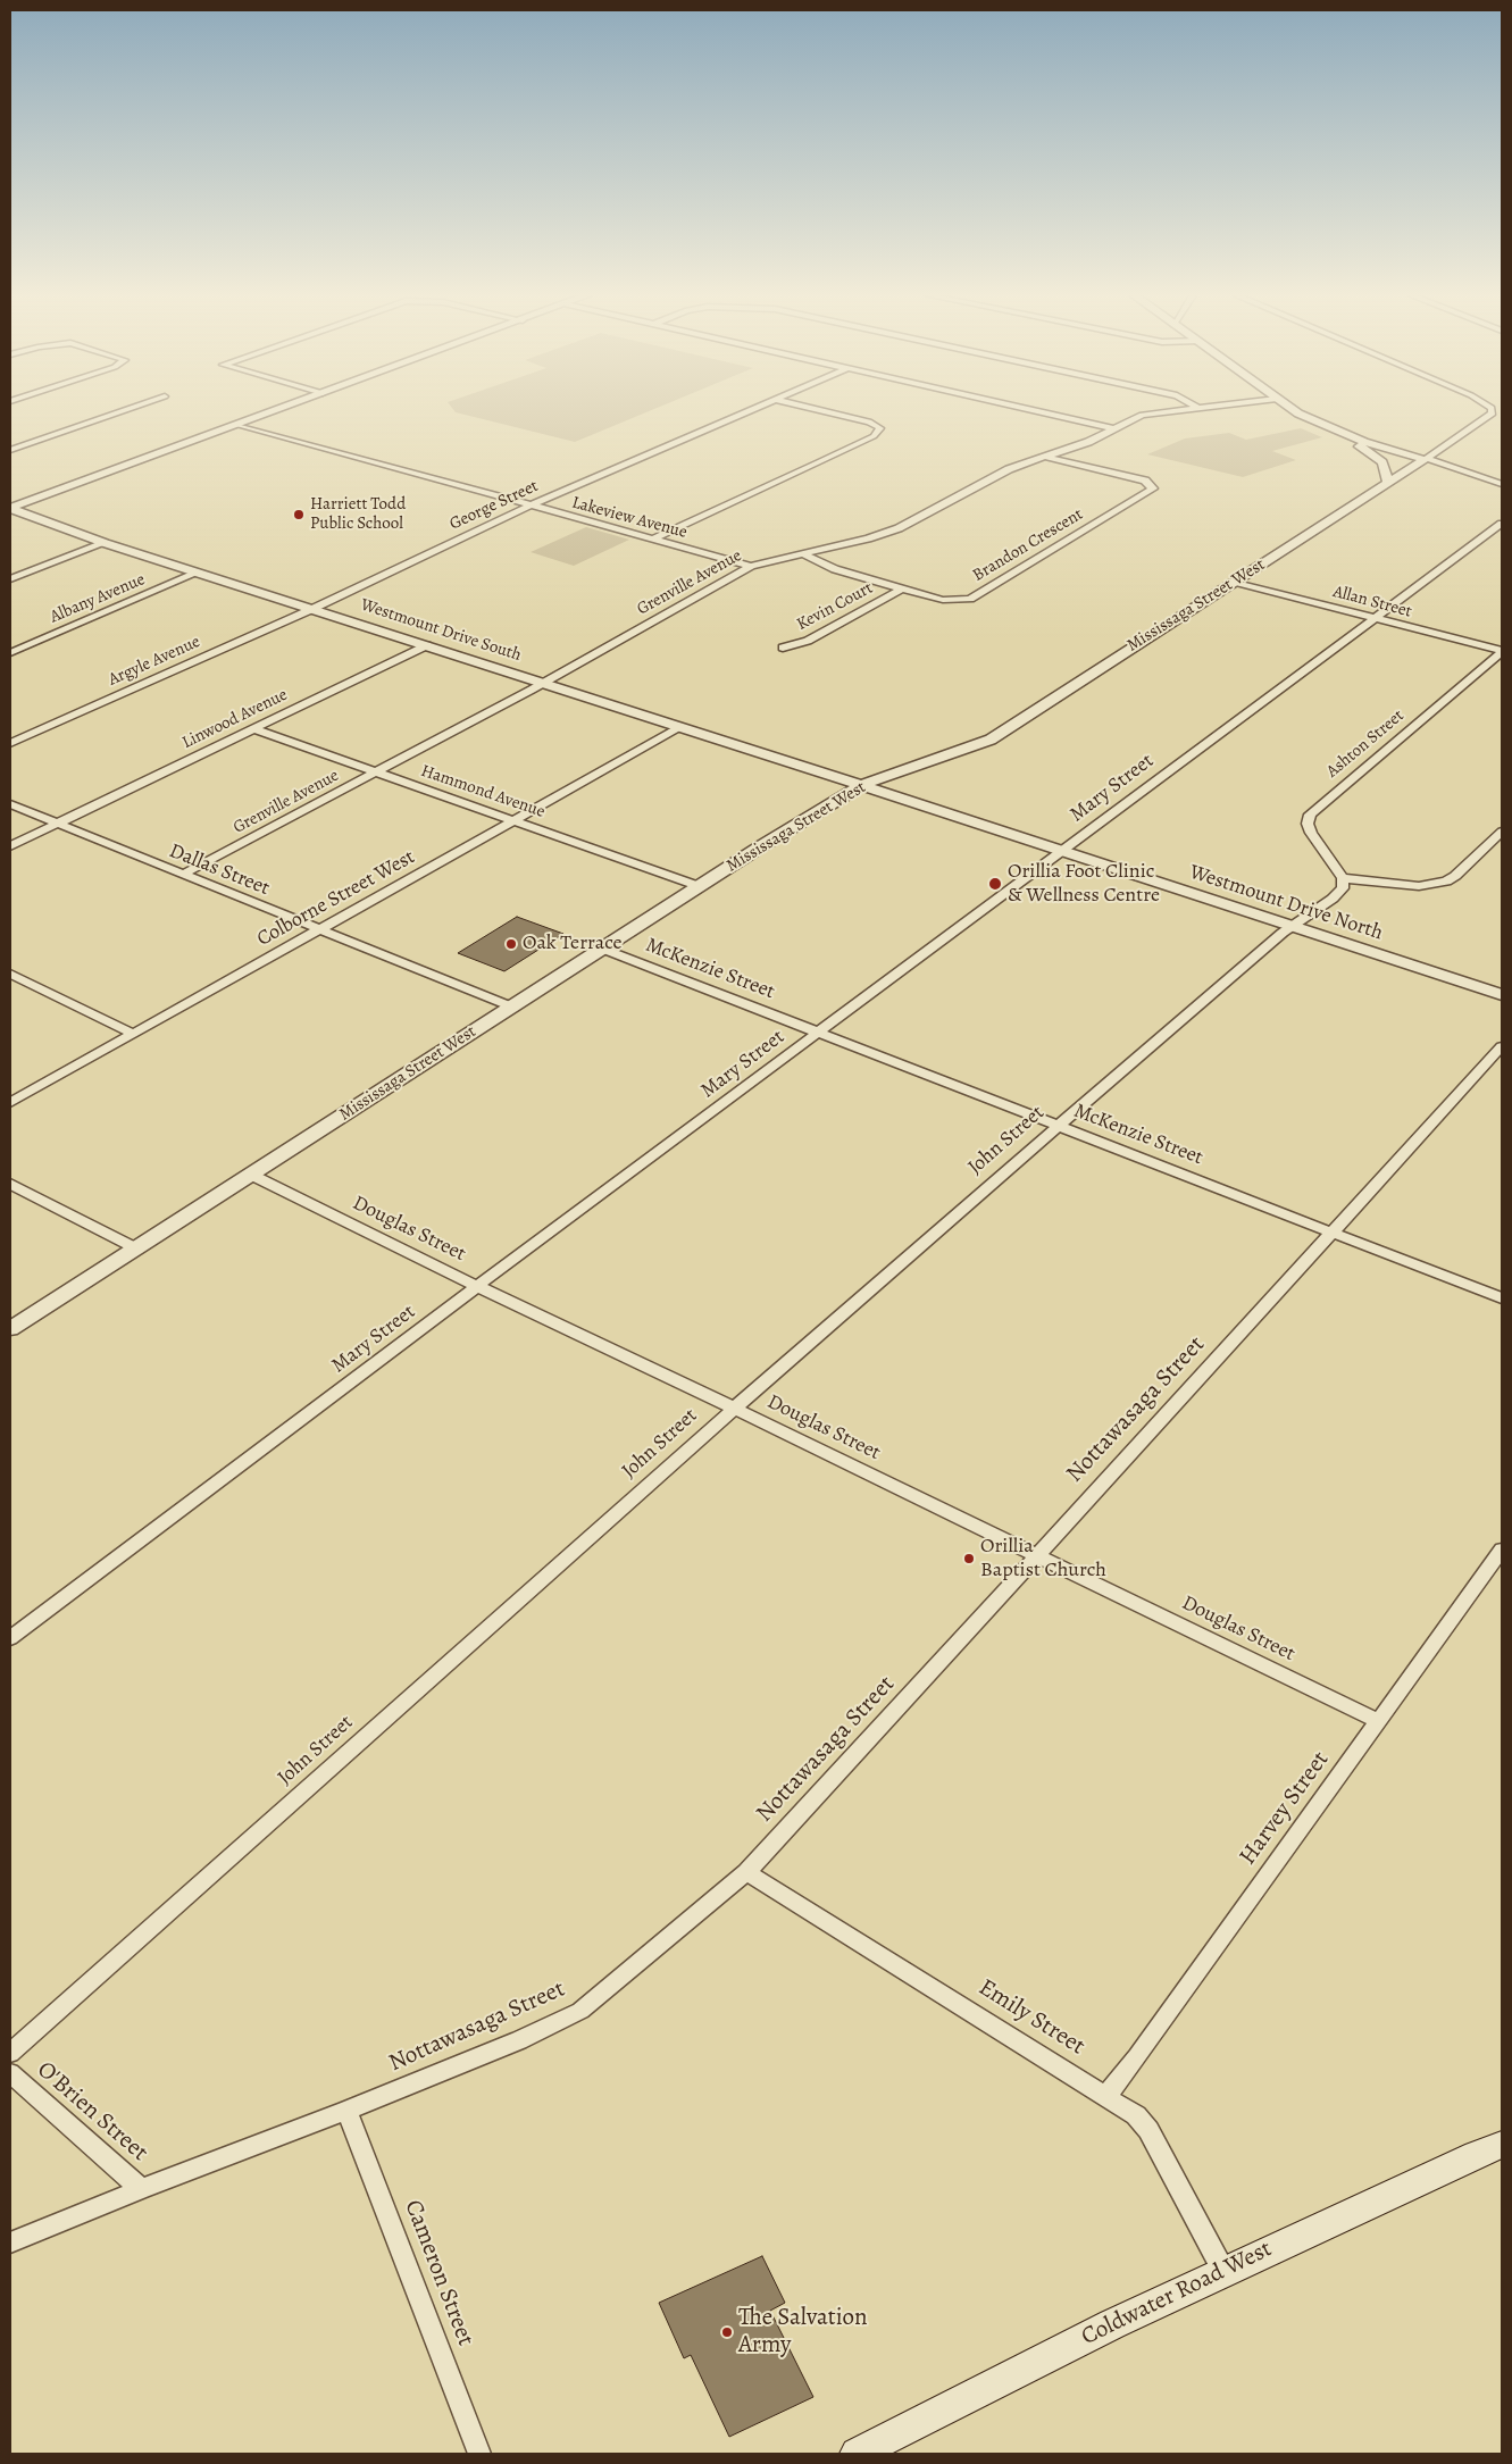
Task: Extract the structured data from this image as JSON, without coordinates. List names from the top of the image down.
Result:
{
  "streets": {
    "main road": ["Coldwater Road West"],
    "street": [
      "George Street",
      "Lakeview Avenue",
      "Brandon Crescent",
      "Grenville Avenue",
      "Albany Avenue",
      "Allan Street",
      "Mississaga Street West",
      "Kevin Court",
      "Westmount Drive South",
      "Argyle Avenue",
      "Linwood Avenue",
      "Ashton Street",
      "Mary Street",
      "Hammond Avenue",
      "Dallas Street",
      "Colborne Street West",
      "Westmount Drive North",
      "McKenzie Street",
      "John Street",
      "Douglas Street",
      "Nottawasaga Street",
      "Harvey Street",
      "Emily Street",
      "O'Brien Street",
      "Cameron Street"
    ]
  },
  "crossings": [
    ["George Street", "Lakeview Avenue"],
    ["George Street", "Westmount Drive South"],
    ["George Street", "Argyle Avenue"],
    ["Lakeview Avenue", "Grenville Avenue"],
    ["Brandon Crescent", "Grenville Avenue"],
    ["Brandon Crescent", "Kevin Court"],
    ["Grenville Avenue", "Westmount Drive South"],
    ["Grenville Avenue", "Hammond Avenue"],
    ["Grenville Avenue", "Dallas Street"],
    ["Albany Avenue", "Westmount Drive South"],
    ["Allan Street", "Mississaga Street West"],
    ["Allan Street", "Ashton Street"],
    ["Allan Street", "Mary Street"],
    ["Mississaga Street West", "Westmount Drive South"],
    ["Mississaga Street West", "Hammond Avenue"],
    ["Mississaga Street West", "Dallas Street"],
    ["Mississaga Street West", "Westmount Drive North"],
    ["Mississaga Street West", "McKenzie Street"],
    ["Mississaga Street West", "Douglas Street"],
    ["Westmount Drive South", "Argyle Avenue"],
    ["Westmount Drive South", "Linwood Avenue"],
    ["Westmount Drive South", "Colborne Street West"],
    ["Westmount Drive South", "Westmount Drive North"],
    ["Linwood Avenue", "Hammond Avenue"],
    ["Linwood Avenue", "Dallas Street"],
    ["Ashton Street", "John Street"],
    ["Mary Street", "Westmount Drive North"],
    ["Mary Street", "McKenzie Street"],
    ["Mary Street", "Douglas Street"],
    ["Hammond Avenue", "Colborne Street West"],
    ["Dallas Street", "Colborne Street West"],
    ["Westmount Drive North", "John Street"],
    ["McKenzie Street", "John Street"],
    ["McKenzie Street", "Nottawasaga Street"],
    ["John Street", "Douglas Street"],
    ["Douglas Street", "Nottawasaga Street"],
    ["Douglas Street", "Harvey Street"],
    ["Nottawasaga Street", "Emily Street"],
    ["Nottawasaga Street", "O'Brien Street"],
    ["Nottawasaga Street", "Cameron Street"],
    ["Harvey Street", "Emily Street"],
    ["Emily Street", "Coldwater Road West"]
  ],
  "places": [
    "Harriett Todd Public School",
    "Orillia Foot Clinic & Wellness Centre",
    "Oak Terrace",
    "Orillia Baptist Church",
    "The Salvation Army"
  ]
}
